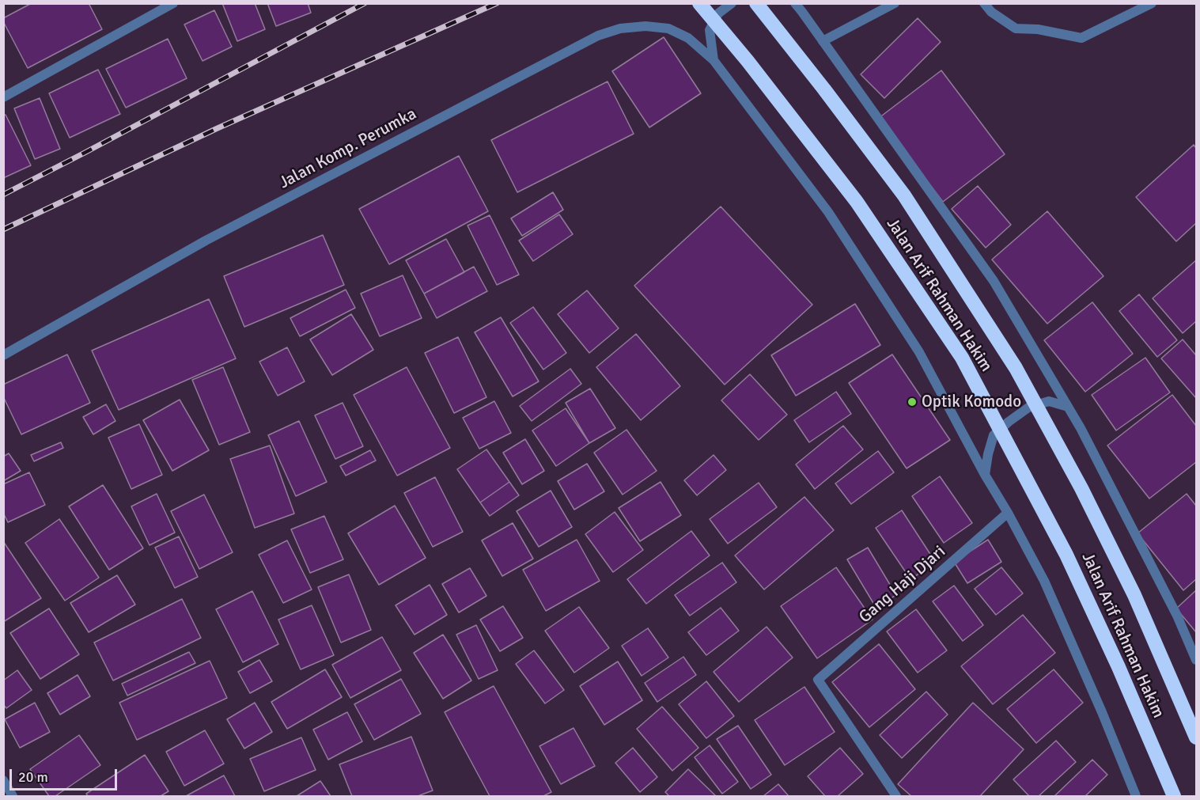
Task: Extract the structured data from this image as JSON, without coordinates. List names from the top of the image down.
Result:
{
  "streets": {
    "highway": ["Jalan Arif Rahman Hakim"],
    "street": ["Jalan Komp. Perumka", "Gang Haji Djari"]
  },
  "places": ["Optik Komodo"],
  "scale_bar": "20 m"
}
